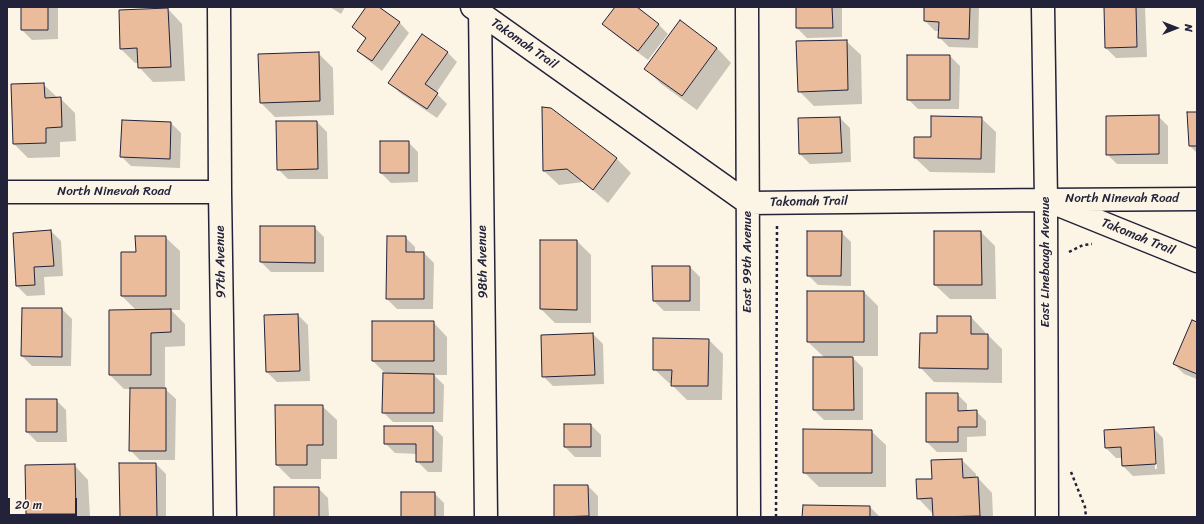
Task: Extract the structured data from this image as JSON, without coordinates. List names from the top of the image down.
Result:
{
  "streets": {
    "street": [
      "Takomah Trail",
      "North Ninevah Road",
      "97th Avenue",
      "98th Avenue",
      "East 99th Avenue",
      "East Linebaugh Avenue"
    ]
  },
  "crossings": [
    ["Takomah Trail", "North Ninevah Road"],
    ["Takomah Trail", "98th Avenue"],
    ["Takomah Trail", "East 99th Avenue"],
    ["Takomah Trail", "East Linebaugh Avenue"],
    ["North Ninevah Road", "97th Avenue"],
    ["North Ninevah Road", "East Linebaugh Avenue"]
  ],
  "scale_bar": "20 m",
  "north": "right"
}
